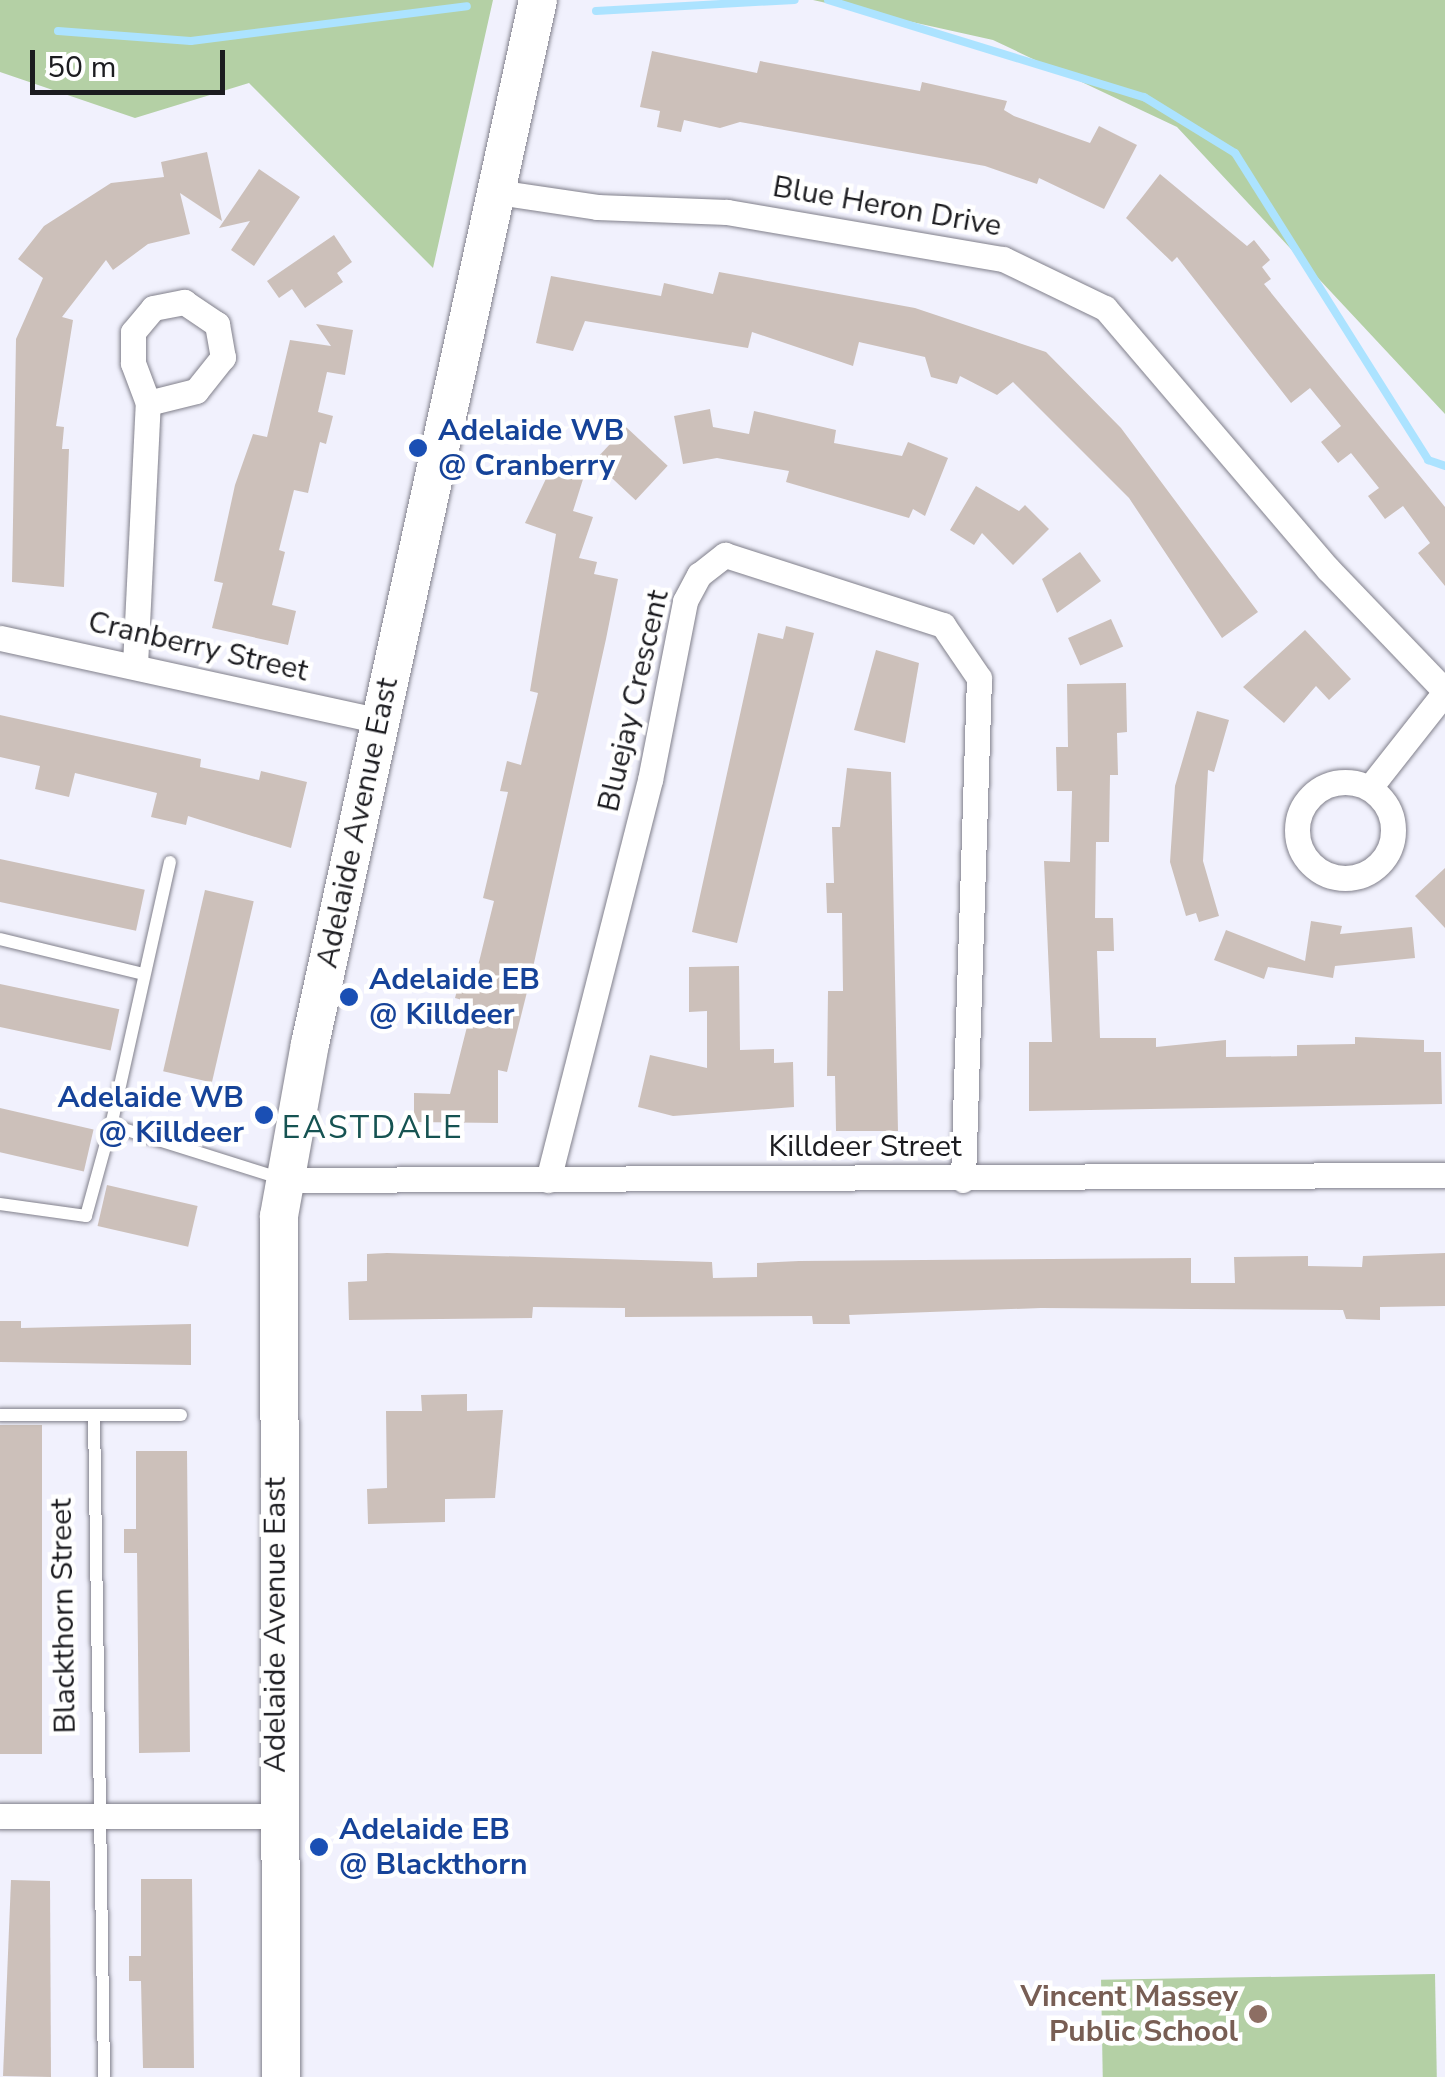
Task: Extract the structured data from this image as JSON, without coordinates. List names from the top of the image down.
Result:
{
  "streets": {
    "main road": ["Adelaide Avenue East"],
    "street": [
      "Blue Heron Drive",
      "Cranberry Street",
      "Bluejay Crescent",
      "Killdeer Street"
    ],
    "lane": ["Blackthorn Street"]
  },
  "crossings": [
    ["Blue Heron Drive", "Adelaide Avenue East"],
    ["Cranberry Street", "Adelaide Avenue East"],
    ["Bluejay Crescent", "Killdeer Street"],
    ["Adelaide Avenue East", "Killdeer Street"]
  ],
  "districts": ["EASTDALE"],
  "places": [
    "Adelaide WB @ Cranberry",
    "Adelaide EB @ Killdeer",
    "Adelaide WB @ Killdeer",
    "Adelaide EB @ Blackthorn",
    "Vincent Massey Public School"
  ],
  "scale_bar": "50 m"
}
